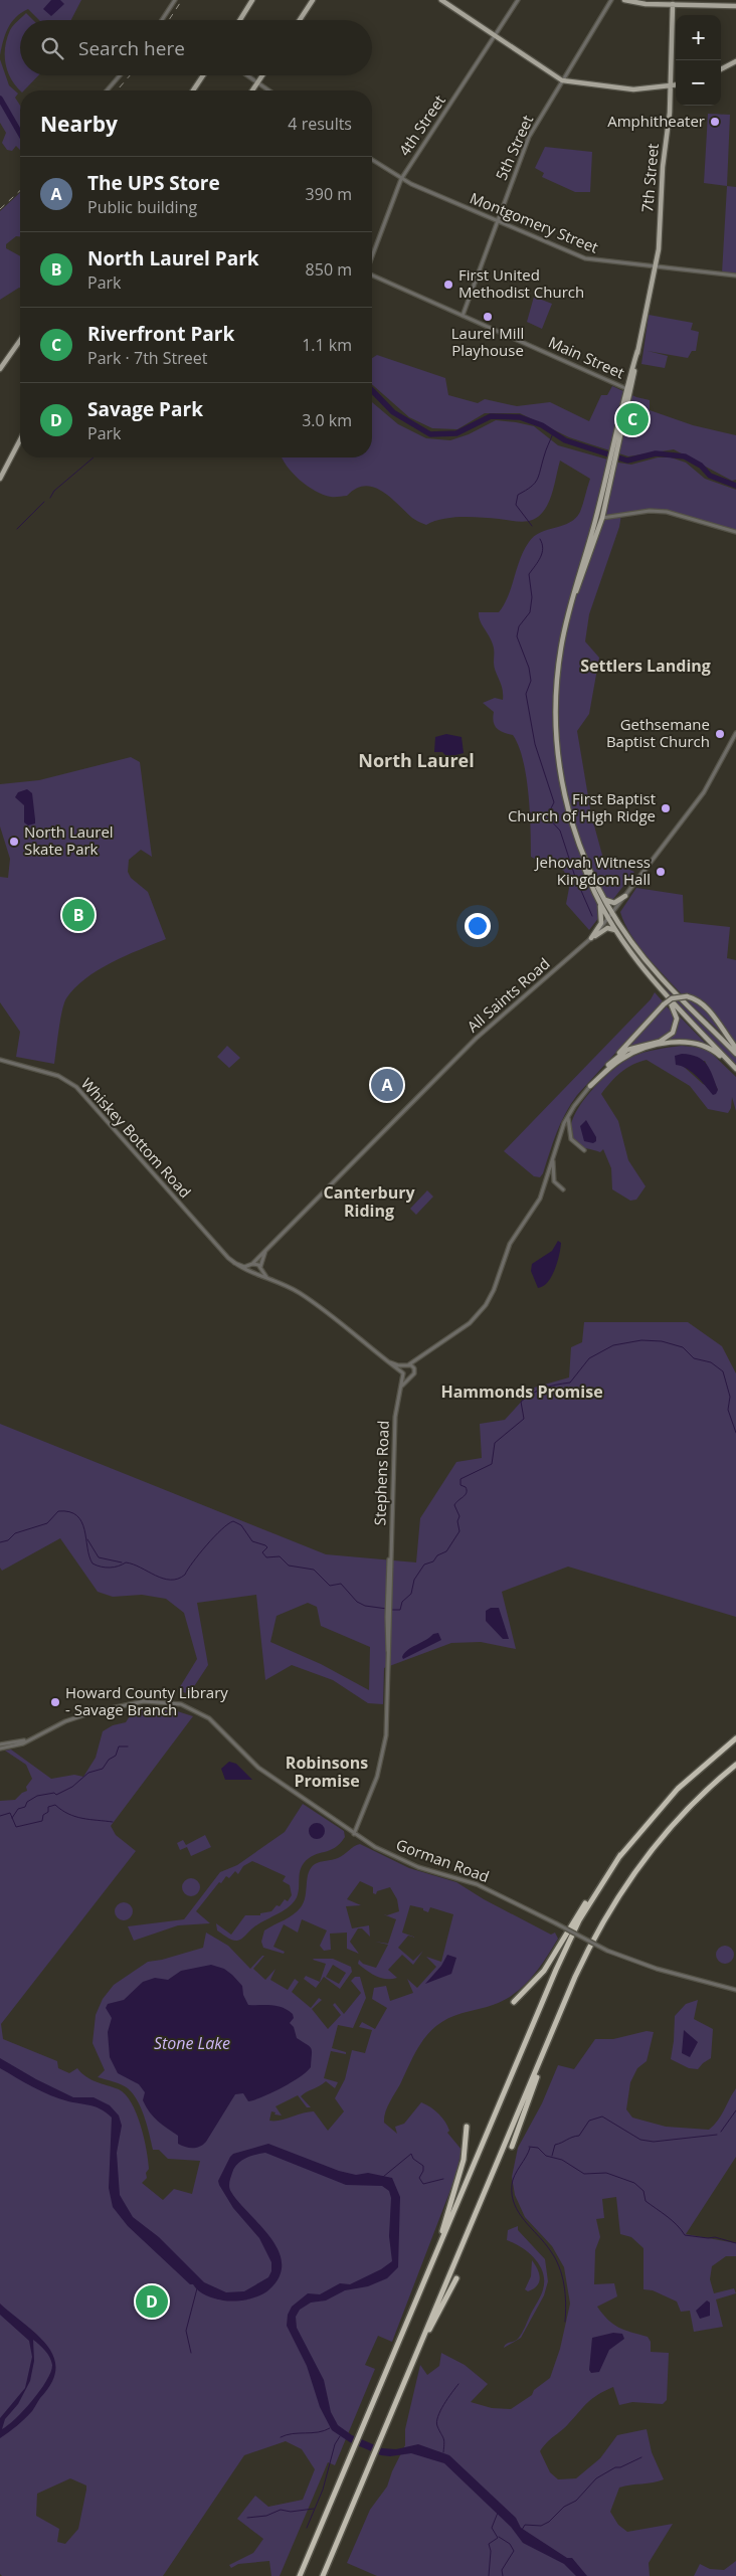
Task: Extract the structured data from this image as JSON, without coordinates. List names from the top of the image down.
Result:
{
  "streets": {
    "main road": ["7th Street"],
    "street": [
      "4th Street",
      "5th Street",
      "Montgomery Street",
      "Main Street",
      "All Saints Road",
      "Whiskey Bottom Road",
      "Stephens Road",
      "Gorman Road"
    ]
  },
  "crossings": [
    ["4th Street", "Montgomery Street"],
    ["5th Street", "Montgomery Street"],
    ["5th Street", "Main Street"],
    ["7th Street", "Montgomery Street"],
    ["7th Street", "Main Street"],
    ["Stephens Road", "Gorman Road"]
  ],
  "districts": [
    "Settlers Landing",
    "North Laurel",
    "Canterbury Riding",
    "Hammonds Promise",
    "Robinsons Promise"
  ],
  "water": ["Stone Lake"],
  "places": [
    "Amphitheater",
    "First United Methodist Church",
    "Laurel Mill Playhouse",
    "Gethsemane Baptist Church",
    "First Baptist Church of High Ridge",
    "North Laurel Skate Park",
    "Jehovah Witness Kingdom Hall",
    "Howard County Library - Savage Branch"
  ],
  "page": {
    "map_buttons": ["+", "−"],
    "search": "Search here",
    "heading": ["Nearby", "4 results"],
    "list": [
      {
        "mark": "A",
        "name": "The UPS Store",
        "note": "Public building",
        "value": "390 m"
      },
      {
        "mark": "B",
        "name": "North Laurel Park",
        "note": "Park",
        "value": "850 m"
      },
      {
        "mark": "C",
        "name": "Riverfront Park",
        "note": "Park · 7th Street",
        "value": "1.1 km"
      },
      {
        "mark": "D",
        "name": "Savage Park",
        "note": "Park",
        "value": "3.0 km"
      }
    ],
    "pins": [
      "C",
      "B",
      "A",
      "D"
    ]
  }
}
